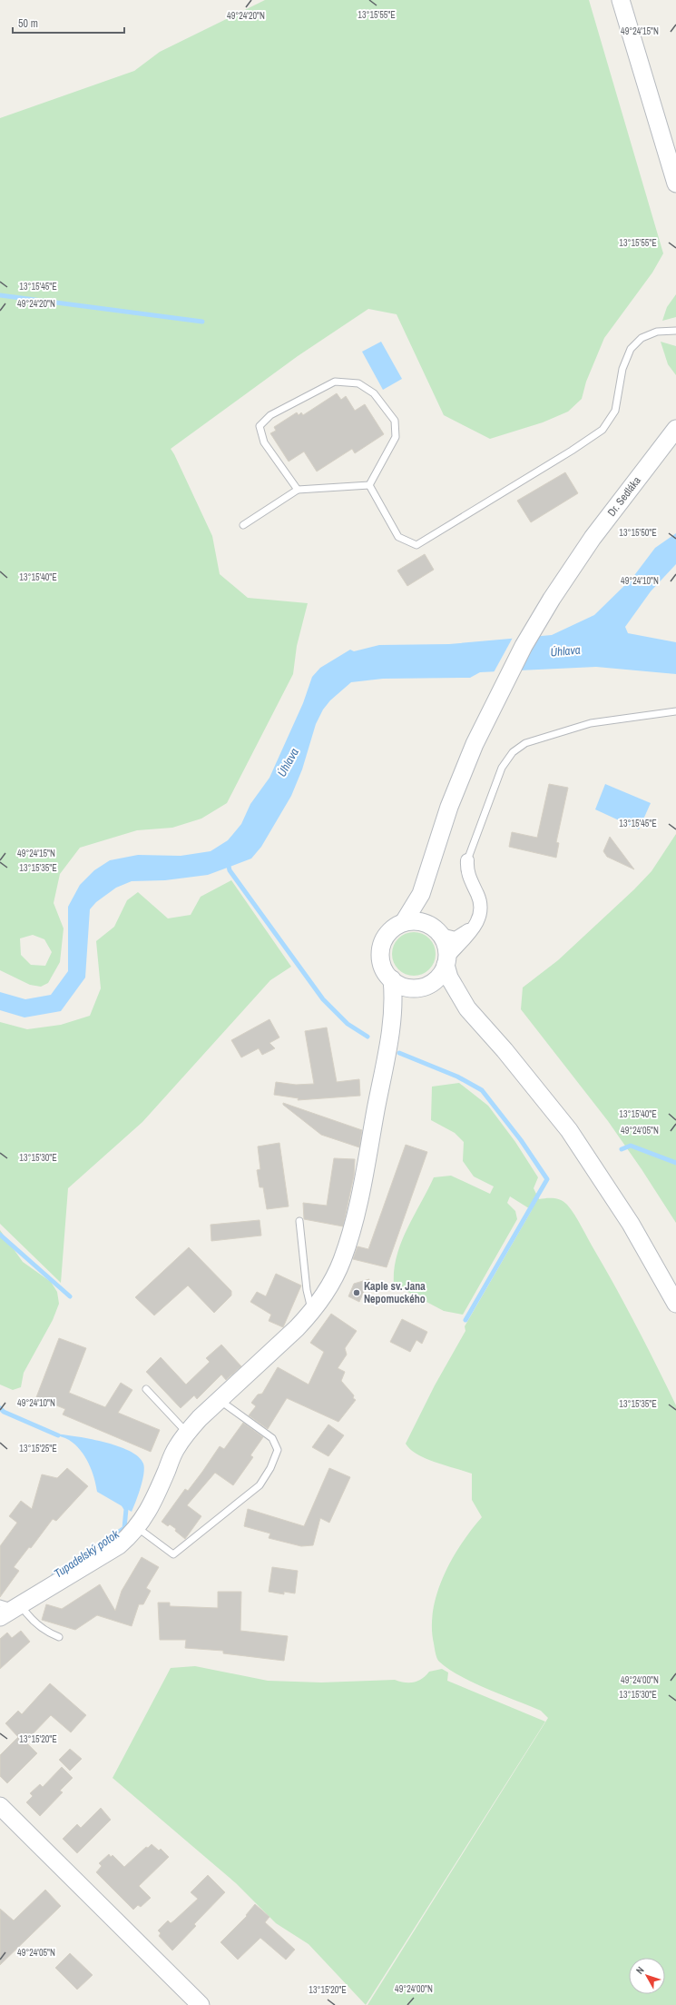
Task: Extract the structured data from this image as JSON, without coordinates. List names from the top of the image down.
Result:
{
  "streets": {
    "main road": ["Dr. Sedláka"]
  },
  "water": ["Úhlava", "Tupadelský potok"],
  "places": ["Kaple sv. Jana Nepomuckého"],
  "scale_bar": "50 m",
  "north": "top left",
  "coordinates": [
    "13°15'55\"E",
    "49°24'20\"N",
    "49°24'15\"N",
    "13°15'45\"E",
    "13°15'50\"E",
    "13°15'40\"E",
    "49°24'10\"N",
    "13°15'35\"E",
    "49°24'05\"N",
    "13°15'30\"E",
    "13°15'25\"E",
    "49°24'00\"N",
    "13°15'20\"E"
  ]
}
